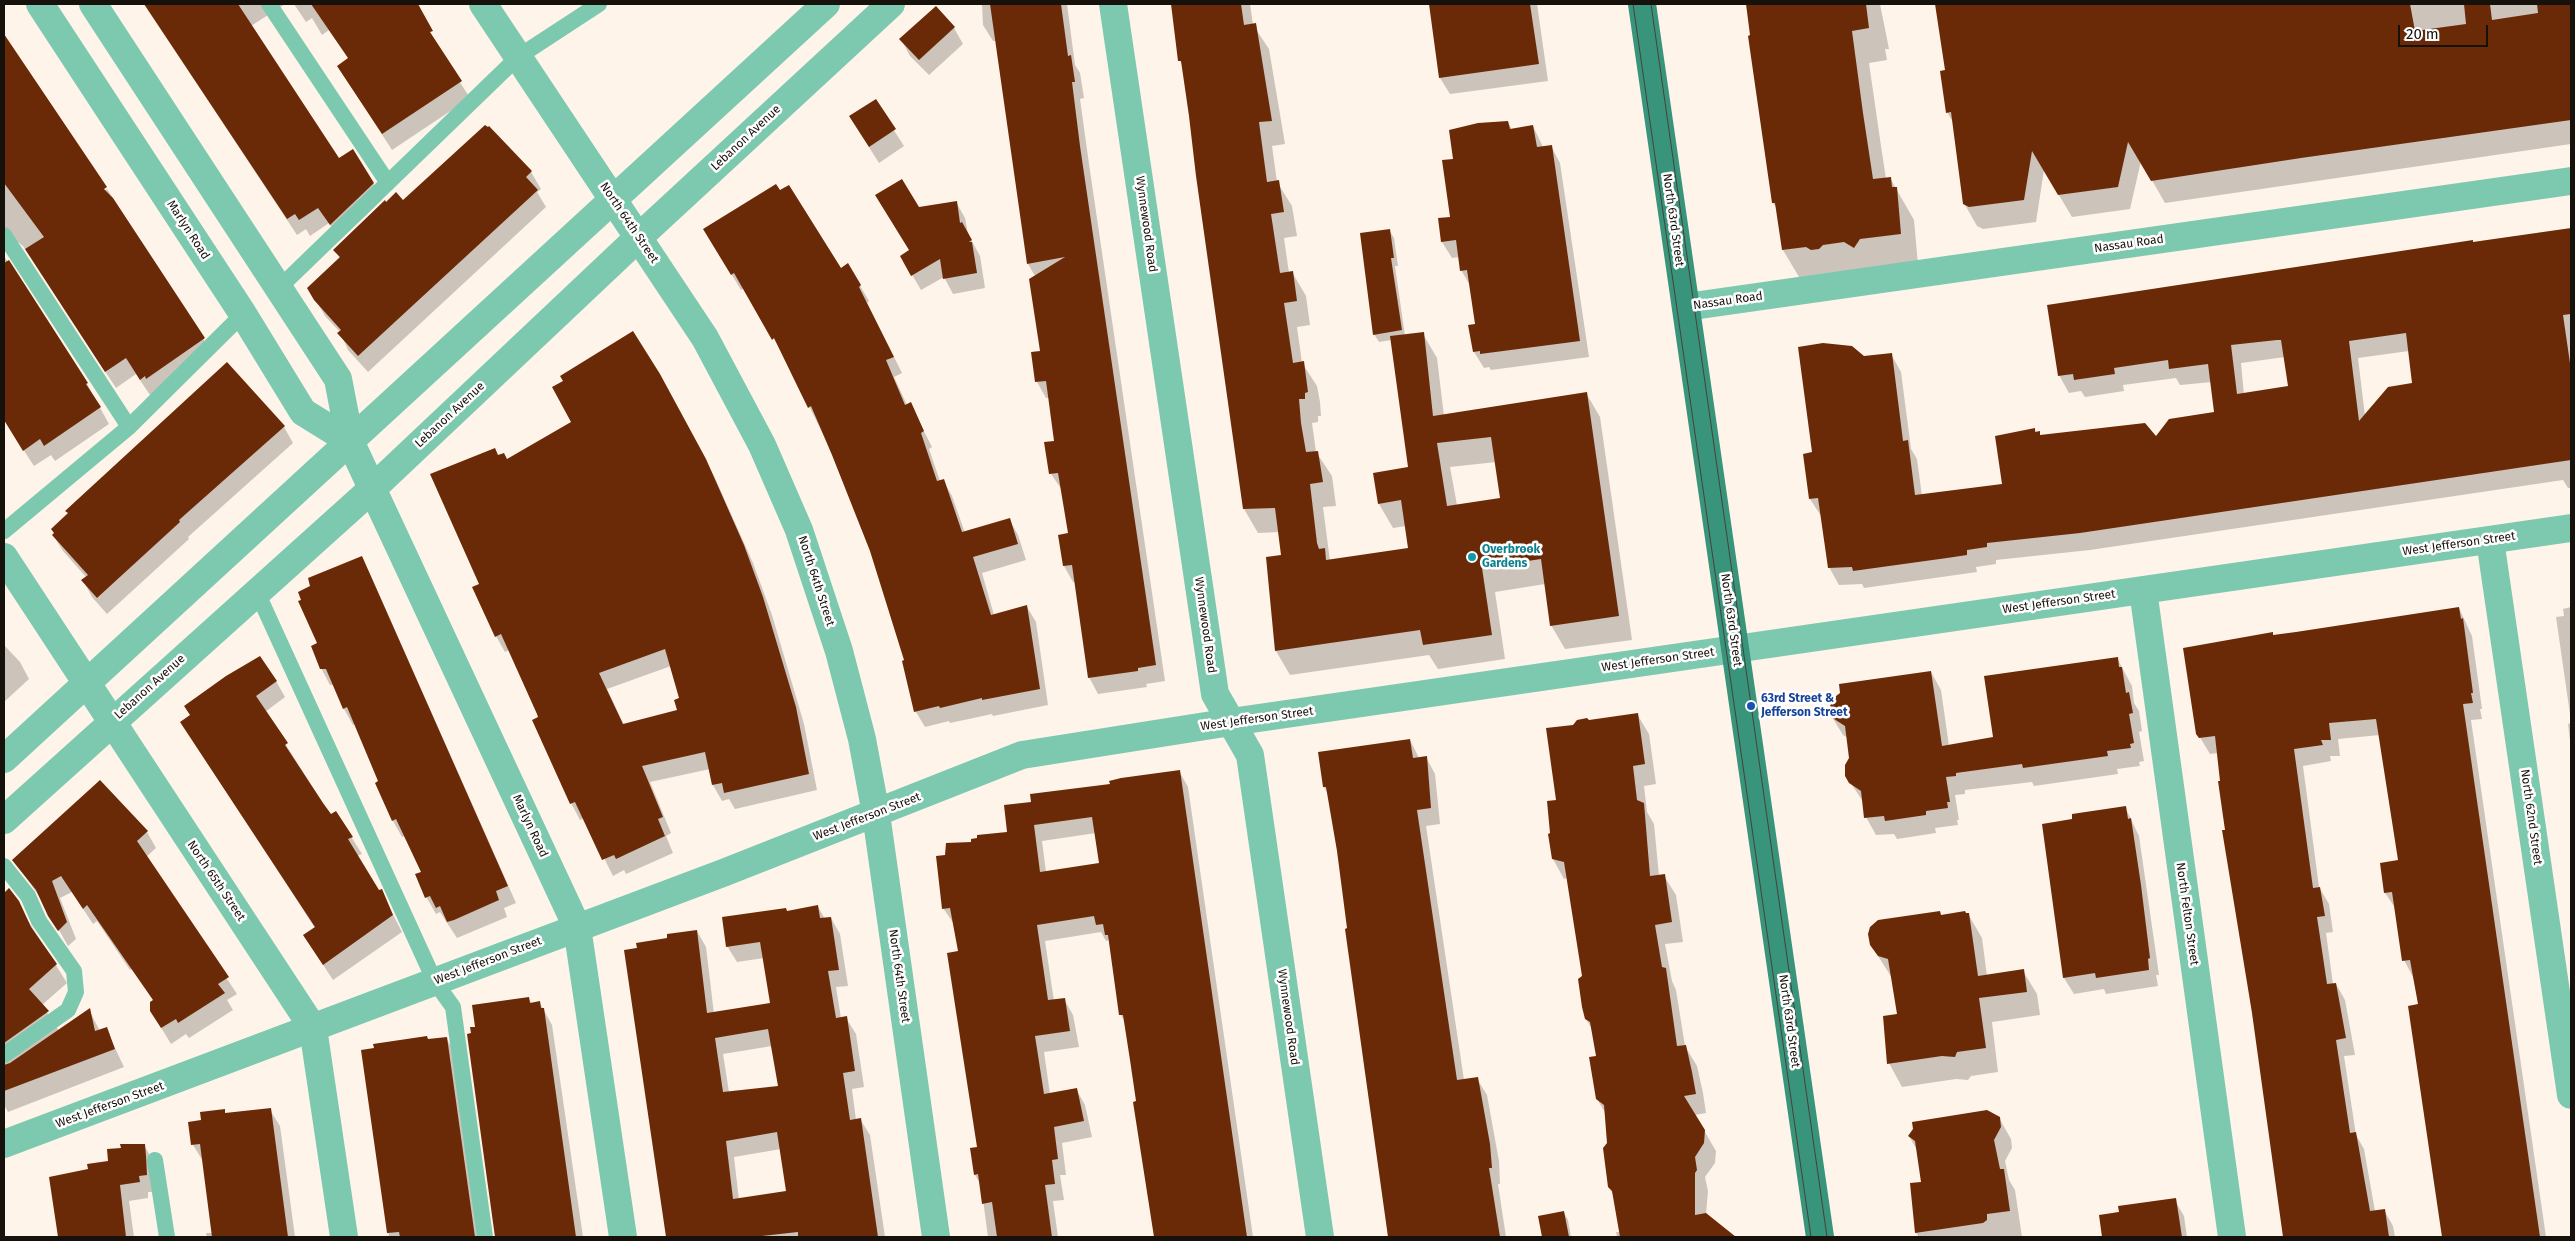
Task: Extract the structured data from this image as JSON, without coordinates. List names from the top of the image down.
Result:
{
  "streets": {
    "main road": ["North 63rd Street"],
    "street": [
      "Lebanon Avenue",
      "North 64th Street",
      "Wynnewood Road",
      "Marlyn Road",
      "Nassau Road",
      "West Jefferson Street",
      "North 62nd Street",
      "North 65th Street",
      "North Felton Street"
    ]
  },
  "crossings": [
    ["Lebanon Avenue", "North 64th Street"],
    ["Lebanon Avenue", "Marlyn Road"],
    ["Lebanon Avenue", "North 65th Street"],
    ["North 63rd Street", "Nassau Road"],
    ["North 63rd Street", "West Jefferson Street"],
    ["North 64th Street", "West Jefferson Street"],
    ["Wynnewood Road", "West Jefferson Street"],
    ["Marlyn Road", "West Jefferson Street"],
    ["West Jefferson Street", "North 62nd Street"],
    ["West Jefferson Street", "North 65th Street"],
    ["West Jefferson Street", "North Felton Street"]
  ],
  "places": ["Overbrook Gardens", "63rd Street & Jefferson Street"],
  "scale_bar": "20 m"
}
